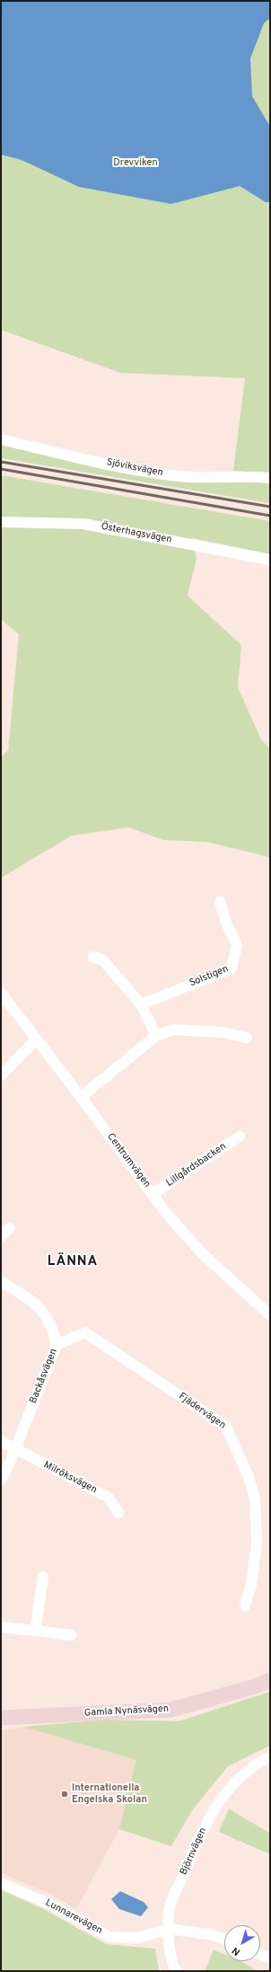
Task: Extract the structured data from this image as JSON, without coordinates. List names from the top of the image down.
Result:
{
  "streets": {
    "street": [
      "Sjöviksvägen",
      "Österhagsvägen",
      "Solstigen",
      "Centrumvägen",
      "Lillgårdsbacken",
      "Backåsvägen",
      "Fjädervägen",
      "Milröksvägen",
      "Gamla Nynäsvägen",
      "Björnvägen",
      "Lunnarevägen"
    ]
  },
  "crossings": [
    ["Centrumvägen", "Lillgårdsbacken"],
    ["Backåsvägen", "Fjädervägen"],
    ["Backåsvägen", "Milröksvägen"],
    ["Björnvägen", "Lunnarevägen"]
  ],
  "districts": ["LÄNNA"],
  "parks": ["Drevviken"],
  "places": ["Internationella Engelska Skolan"],
  "north": "bottom left"
}
